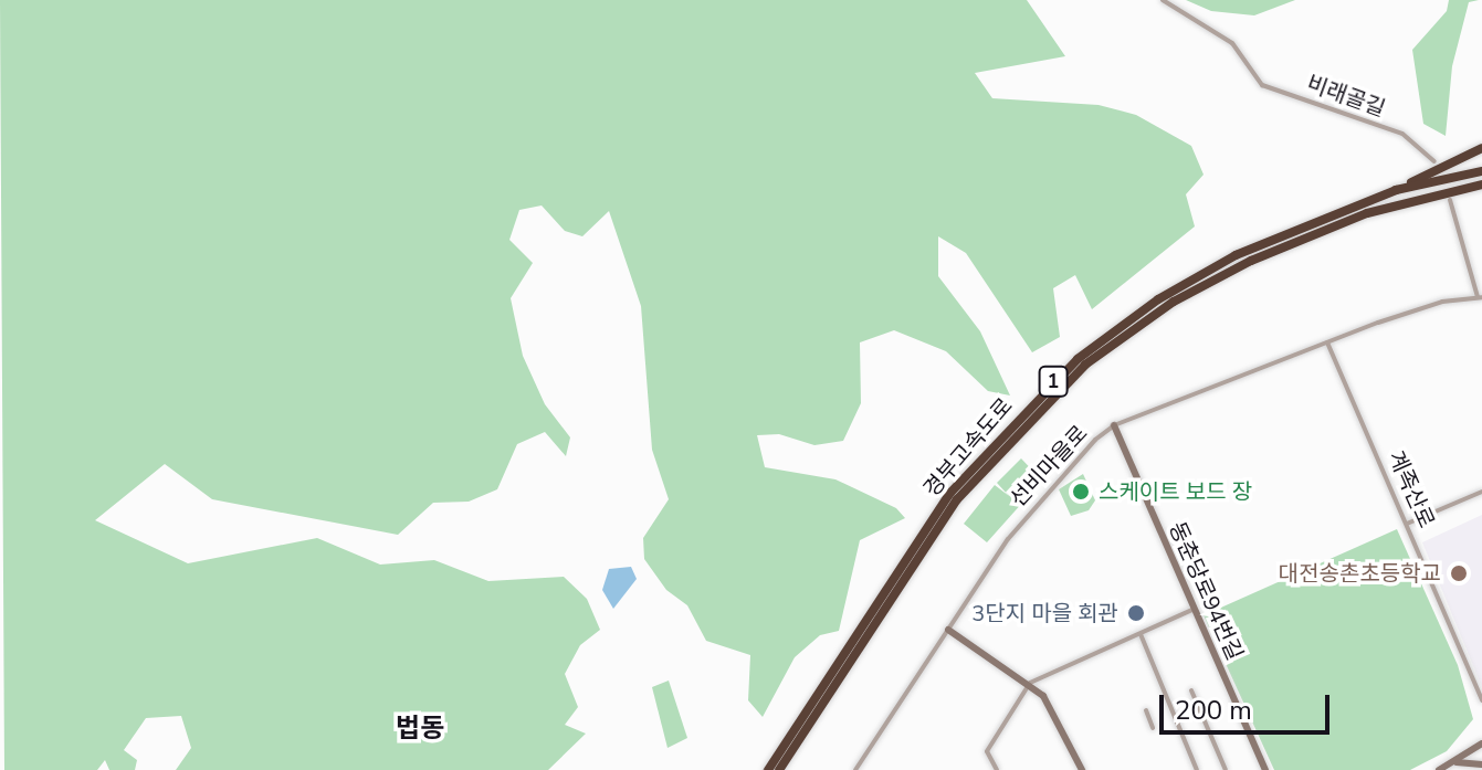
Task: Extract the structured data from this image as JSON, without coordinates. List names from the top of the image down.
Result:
{
  "streets": {
    "highway": ["1", "경부고속도로"],
    "main road": ["동춘당로94번길"],
    "street": ["비래골길", "선비마을로", "계족산로"]
  },
  "crossings": [
    ["선비마을로", "계족산로"],
    ["선비마을로", "동춘당로94번길"]
  ],
  "districts": ["법동"],
  "places": ["스케이트 보드 장", "대전송촌초등학교", "3단지 마을 회관"],
  "scale_bar": "200 m"
}
